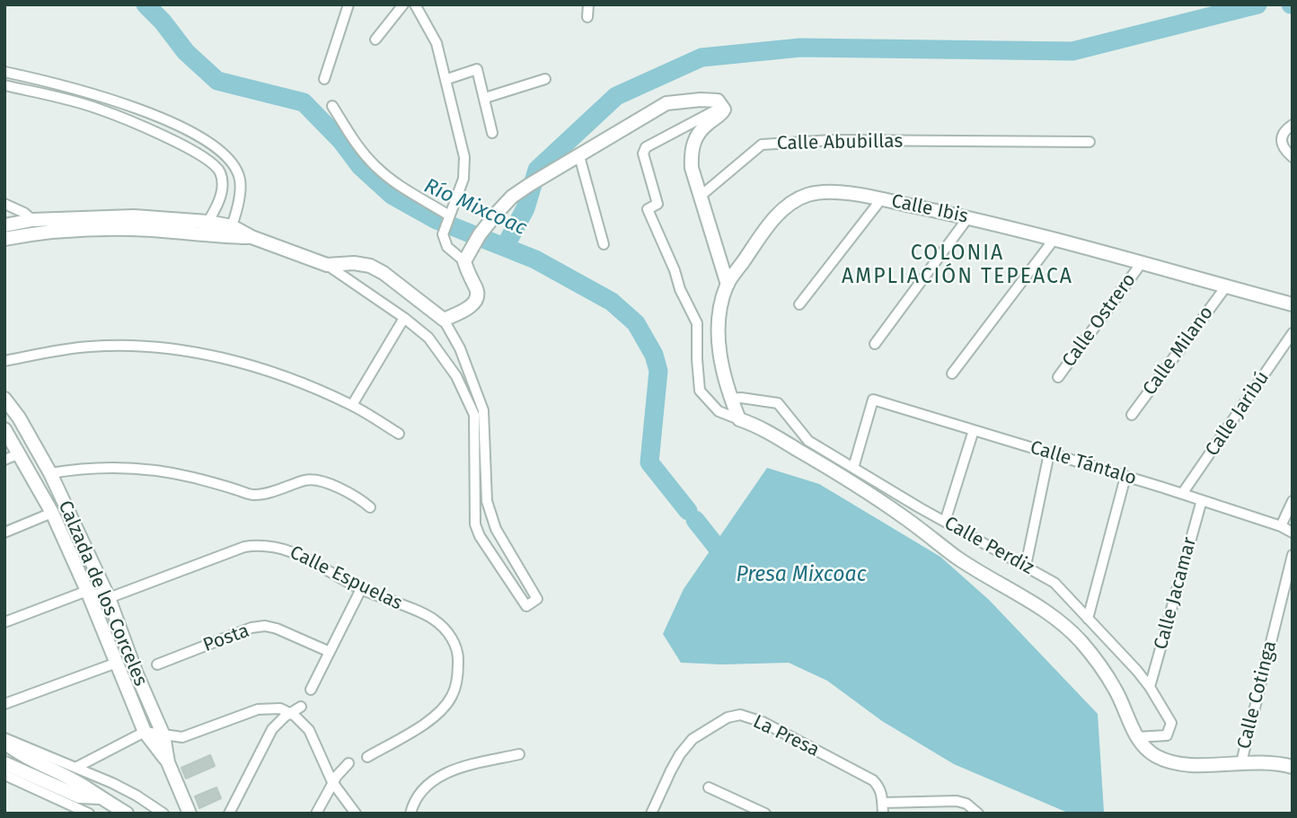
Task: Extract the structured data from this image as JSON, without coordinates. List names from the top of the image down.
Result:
{
  "streets": {
    "street": [
      "Calle Abubillas",
      "Calle Ibis",
      "Calle Ostrero",
      "Calle Milano",
      "Calle Jaribú",
      "Calle Tántalo",
      "Calle Perdiz",
      "Calle Espuelas",
      "Calzada de los Corceles",
      "Calle Jacamar",
      "Posta",
      "Calle Cotinga",
      "La Presa"
    ]
  },
  "crossings": [
    ["Calle Ibis", "Calle Ostrero"],
    ["Calle Ibis", "Calle Milano"],
    ["Calle Ibis", "Calle Perdiz"],
    ["Calle Jaribú", "Calle Tántalo"],
    ["Calle Tántalo", "Calle Perdiz"],
    ["Calle Tántalo", "Calle Jacamar"],
    ["Calle Perdiz", "Calle Jacamar"],
    ["Calle Perdiz", "Calle Cotinga"],
    ["Calle Espuelas", "Calzada de los Corceles"]
  ],
  "districts": ["COLONIA AMPLIACIÓN TEPEACA"],
  "water": ["Río Mixcoac", "Presa Mixcoac"]
}
